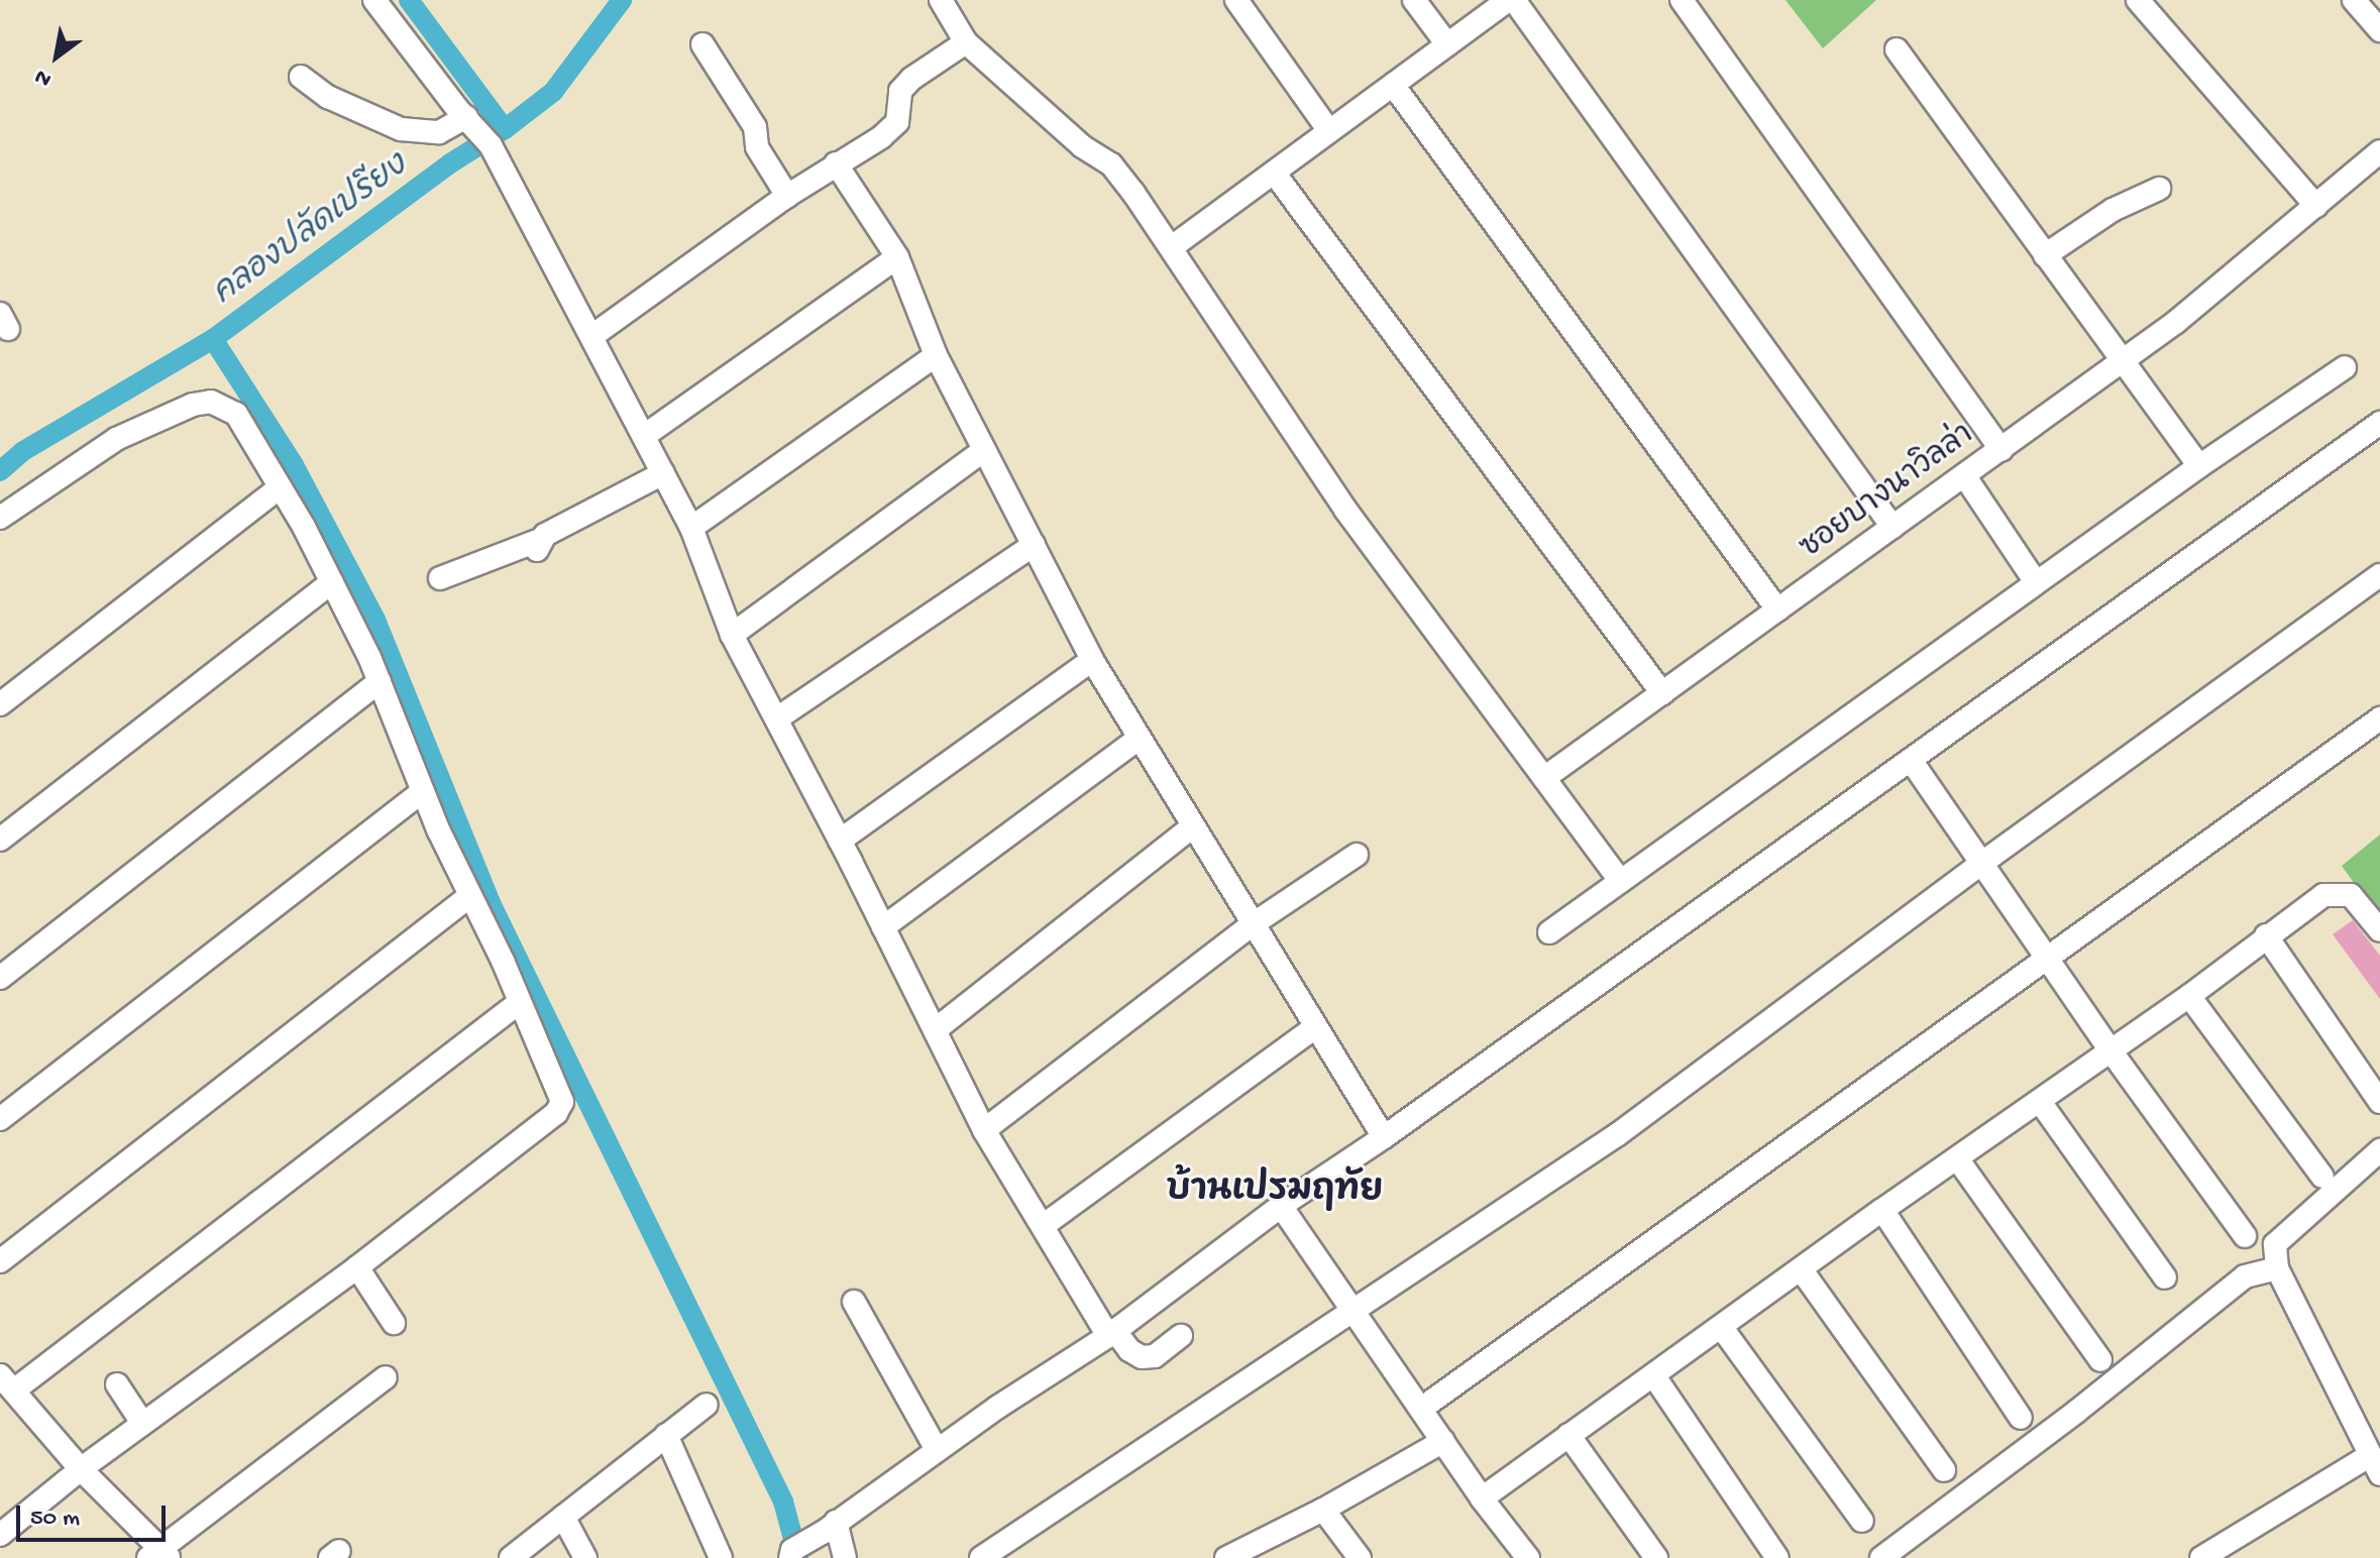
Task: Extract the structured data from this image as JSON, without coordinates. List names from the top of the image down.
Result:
{
  "streets": {
    "street": ["ซอยบางนาวิลล่า"]
  },
  "districts": ["บ้านเปรมฤทัย"],
  "water": ["คลองปลัดเปรียง"],
  "scale_bar": "50 m",
  "north": "bottom left"
}
